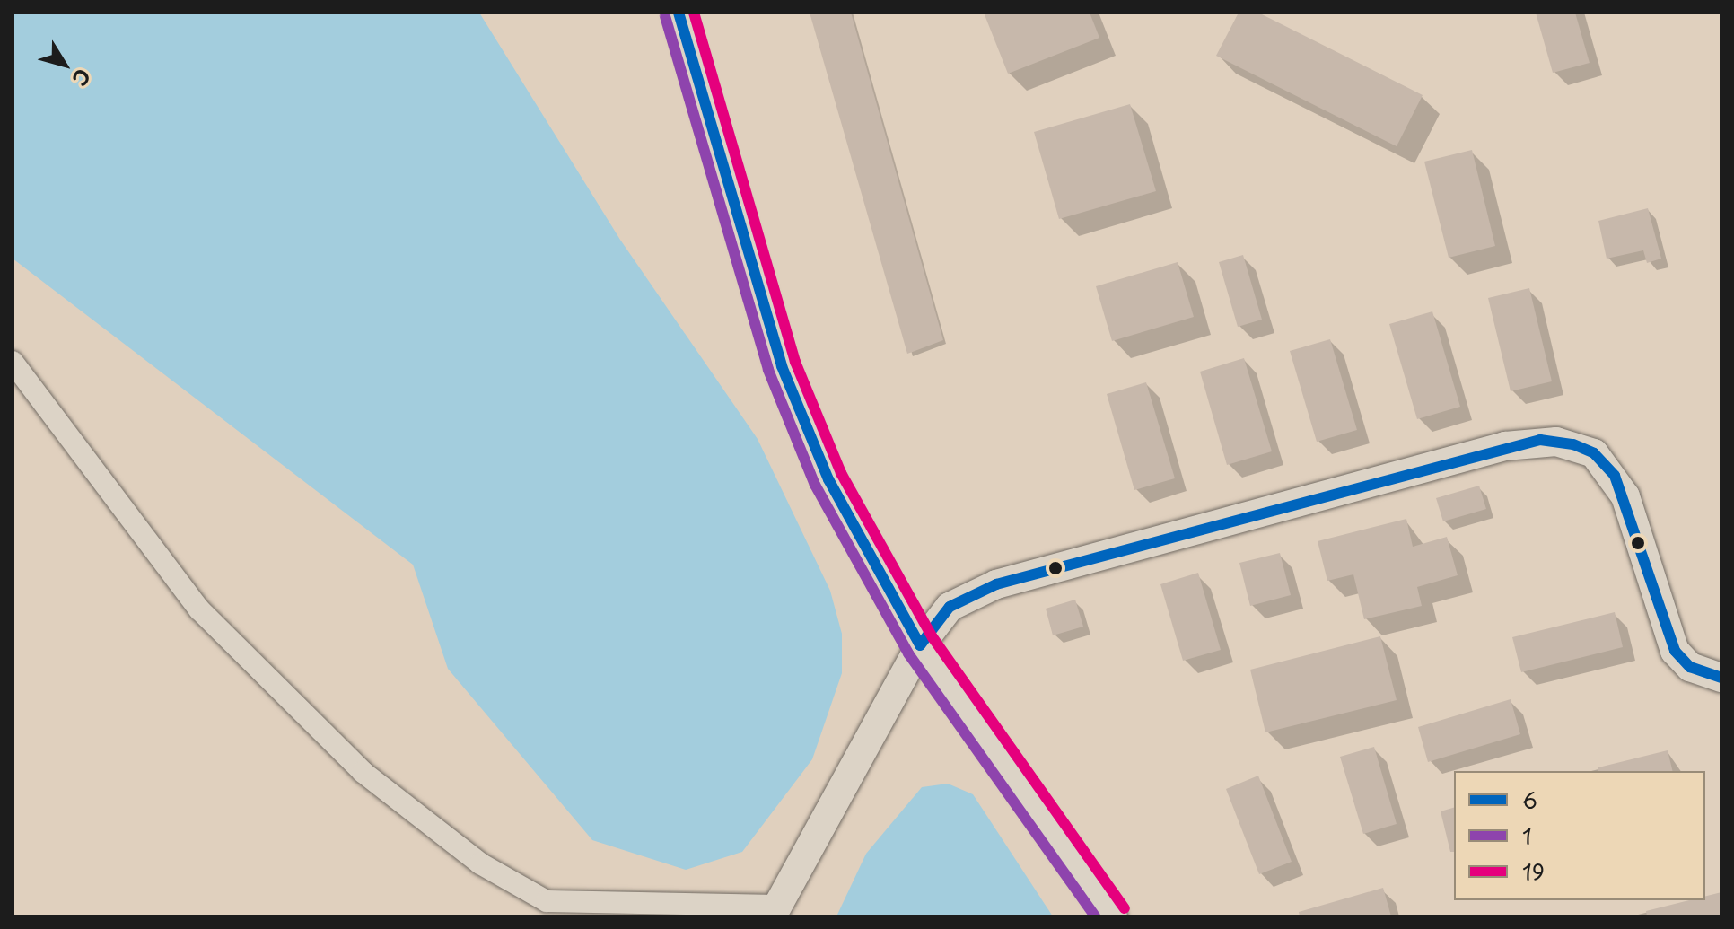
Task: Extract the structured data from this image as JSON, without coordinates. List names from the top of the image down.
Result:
{
  "lines": ["transit line 6", "transit line 19", "transit line 1"],
  "legend": ["6", "1", "19"],
  "north": "bottom right"
}
